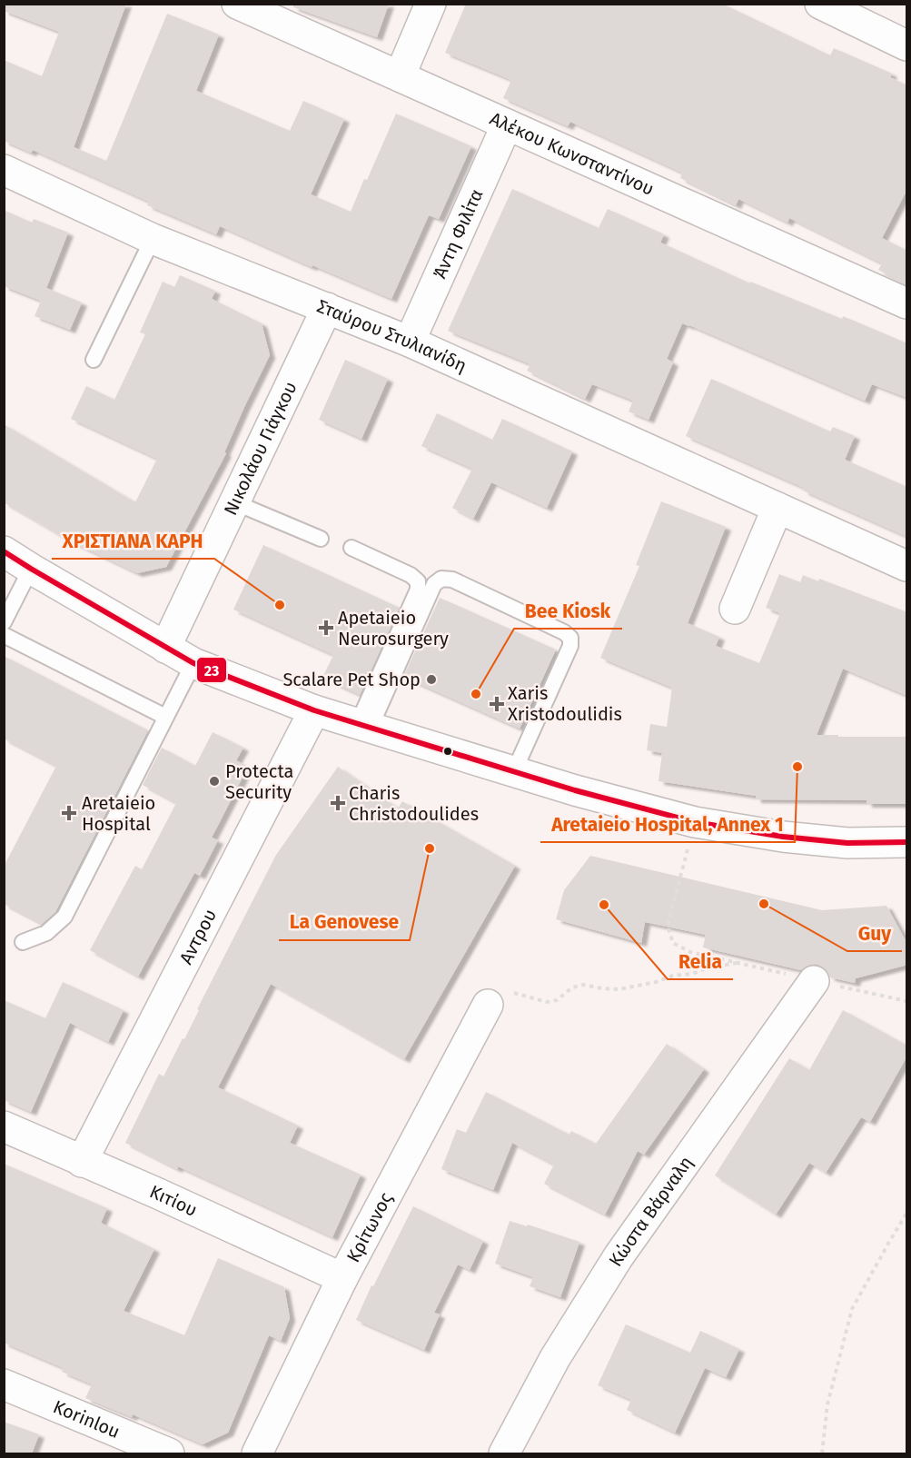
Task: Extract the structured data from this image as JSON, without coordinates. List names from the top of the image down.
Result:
{
  "streets": {
    "street": [
      "Αλέκου Κωνσταντίνου",
      "Άντη Φιλίτα",
      "Σταύρου Στυλιανίδη",
      "Νικολάου Γιάγκου",
      "Αντρου",
      "Κιτίου",
      "Κώστα Βάρναλη",
      "Κρίτωνος",
      "Korinlou"
    ]
  },
  "crossings": [
    ["Αλέκου Κωνσταντίνου", "Άντη Φιλίτα"],
    ["Άντη Φιλίτα", "Σταύρου Στυλιανίδη"],
    ["Σταύρου Στυλιανίδη", "Νικολάου Γιάγκου"],
    ["Αντρου", "Κιτίου"],
    ["Κιτίου", "Κρίτωνος"]
  ],
  "places": {
    "other": [
      "ΧΡΙΣΤΙΑΝΑ ΚΑΡΗ",
      "Scalare Pet Shop",
      "Bee Kiosk",
      "Aretaieio Hospital, Annex 1",
      "Protecta Security",
      "La Genovese",
      "Guy",
      "Relia"
    ],
    "health": [
      "Apetaieio Neurosurgery",
      "Xaris Xristodoulidis",
      "Charis Christodoulides",
      "Aretaieio Hospital"
    ]
  },
  "lines": ["transit line 23"]
}
